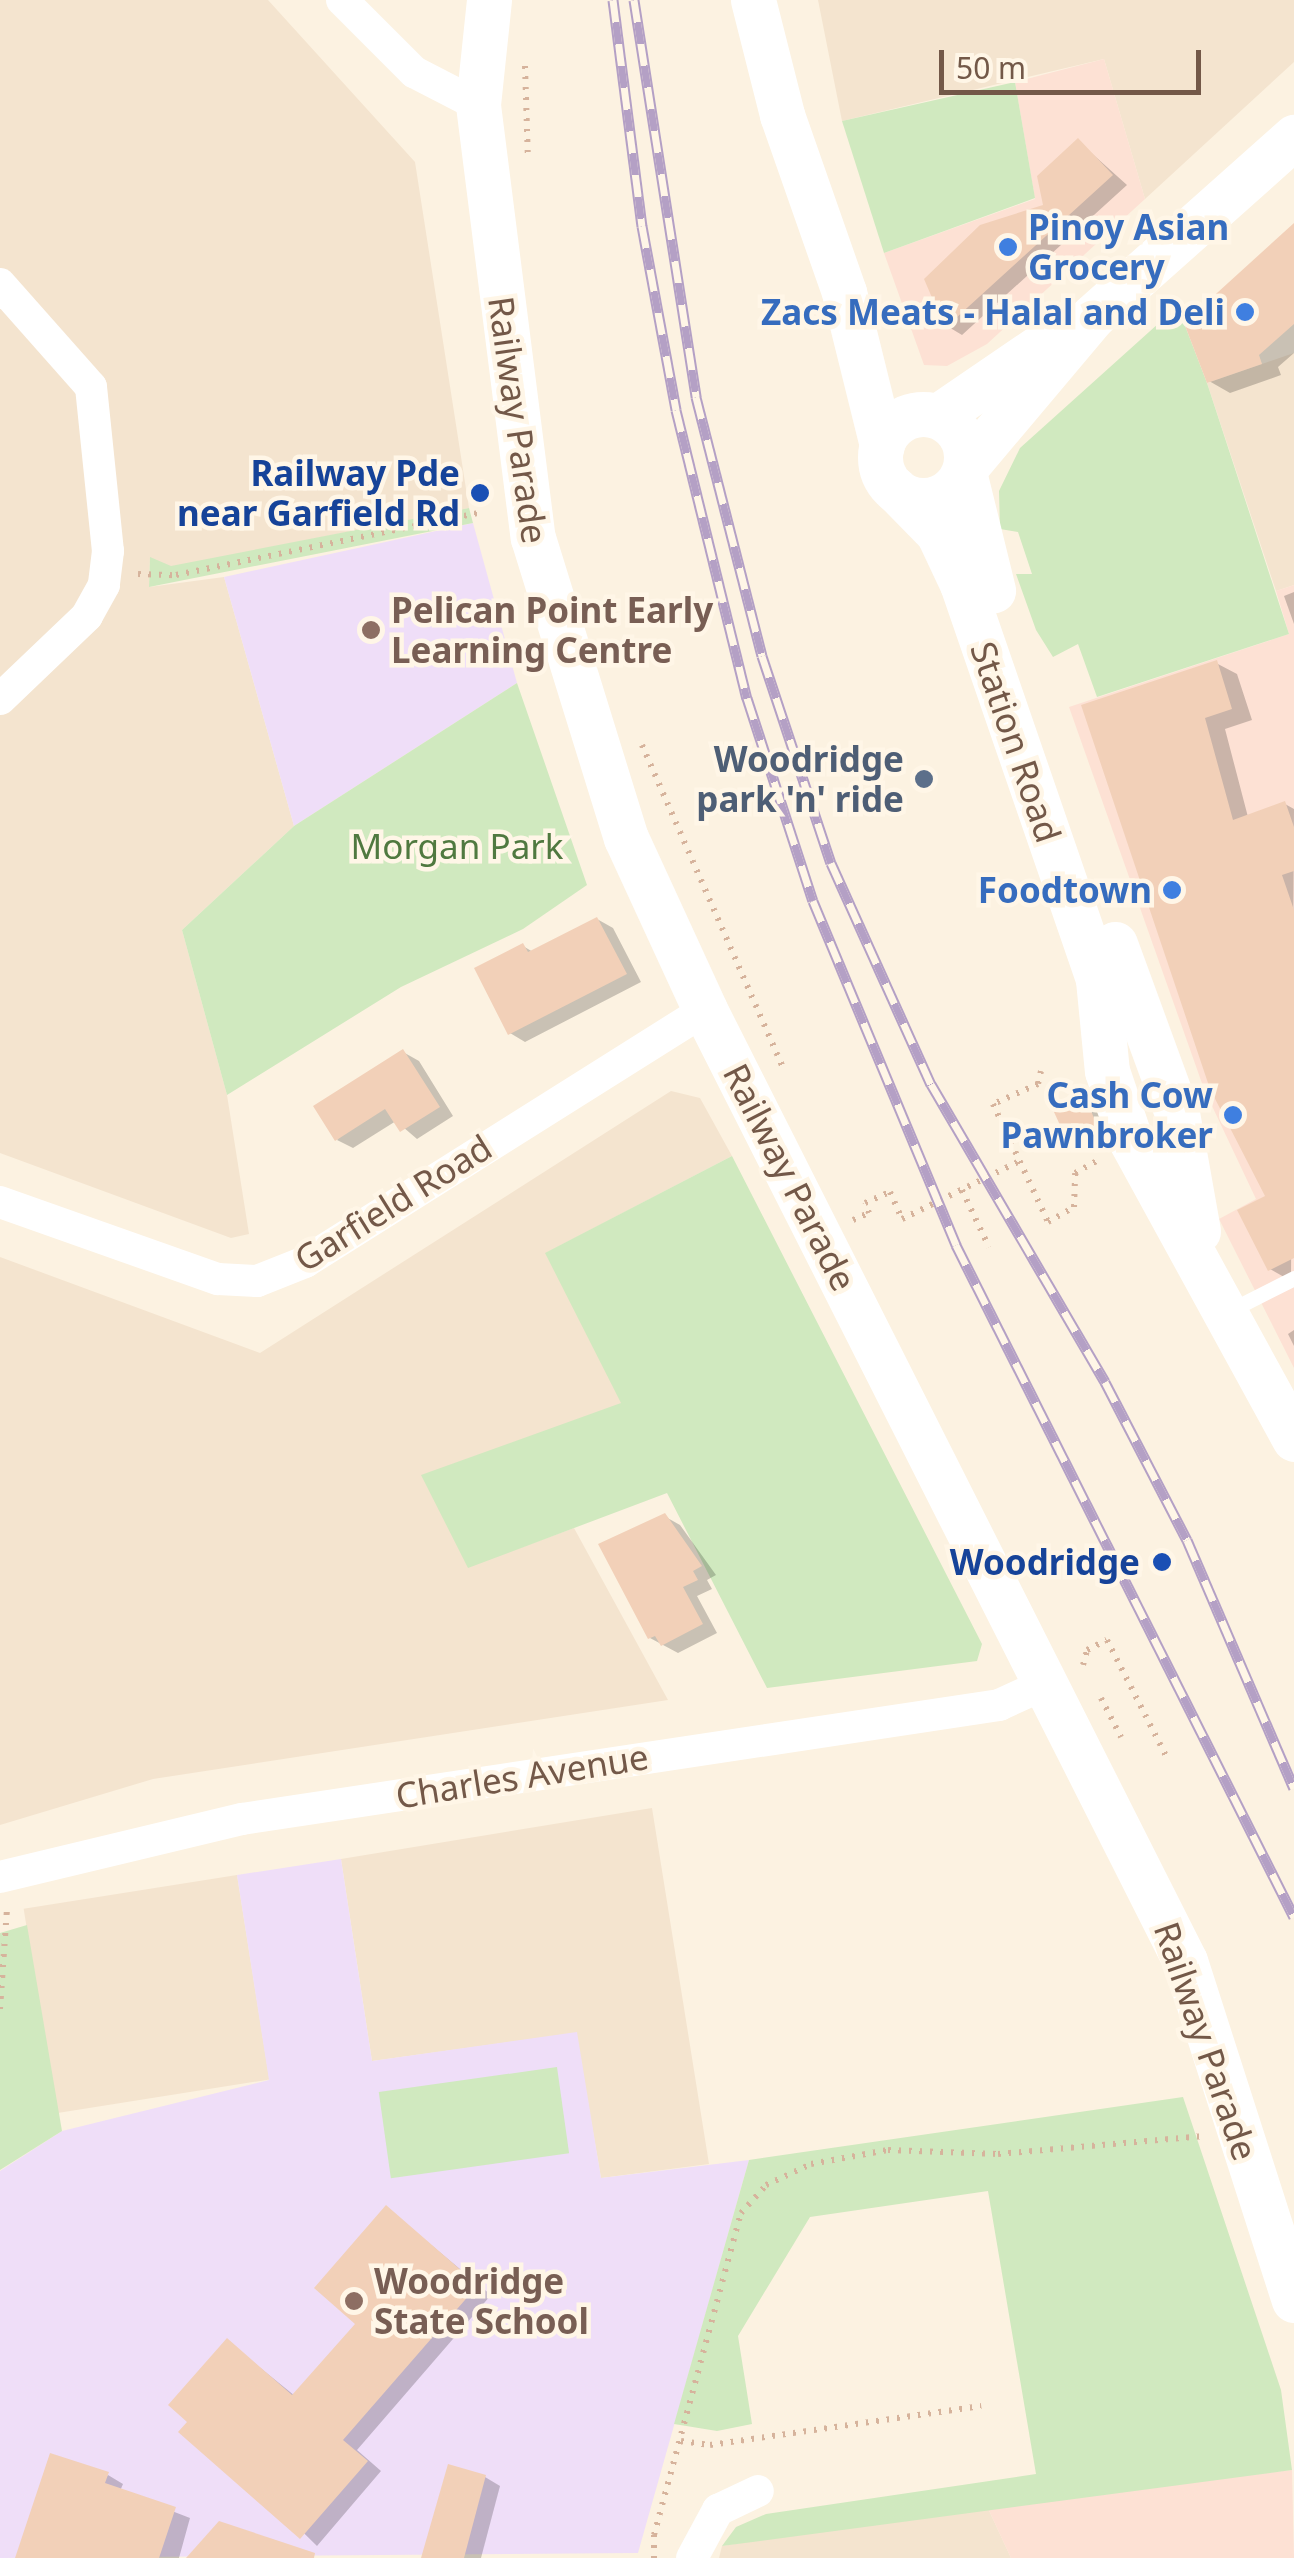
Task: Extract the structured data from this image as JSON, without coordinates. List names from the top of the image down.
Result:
{
  "streets": {
    "street": [
      "Railway Parade",
      "Station Road",
      "Garfield Road",
      "Charles Avenue"
    ]
  },
  "crossings": [
    ["Railway Parade", "Garfield Road"],
    ["Railway Parade", "Charles Avenue"]
  ],
  "parks": ["Morgan Park"],
  "places": [
    "Pinoy Asian Grocery",
    "Zacs Meats - Halal and Deli",
    "Railway Pde near Garfield Rd",
    "Pelican Point Early Learning Centre",
    "Woodridge park 'n' ride",
    "Foodtown",
    "Cash Cow Pawnbroker",
    "Woodridge",
    "Woodridge State School"
  ],
  "scale_bar": "50 m"
}
